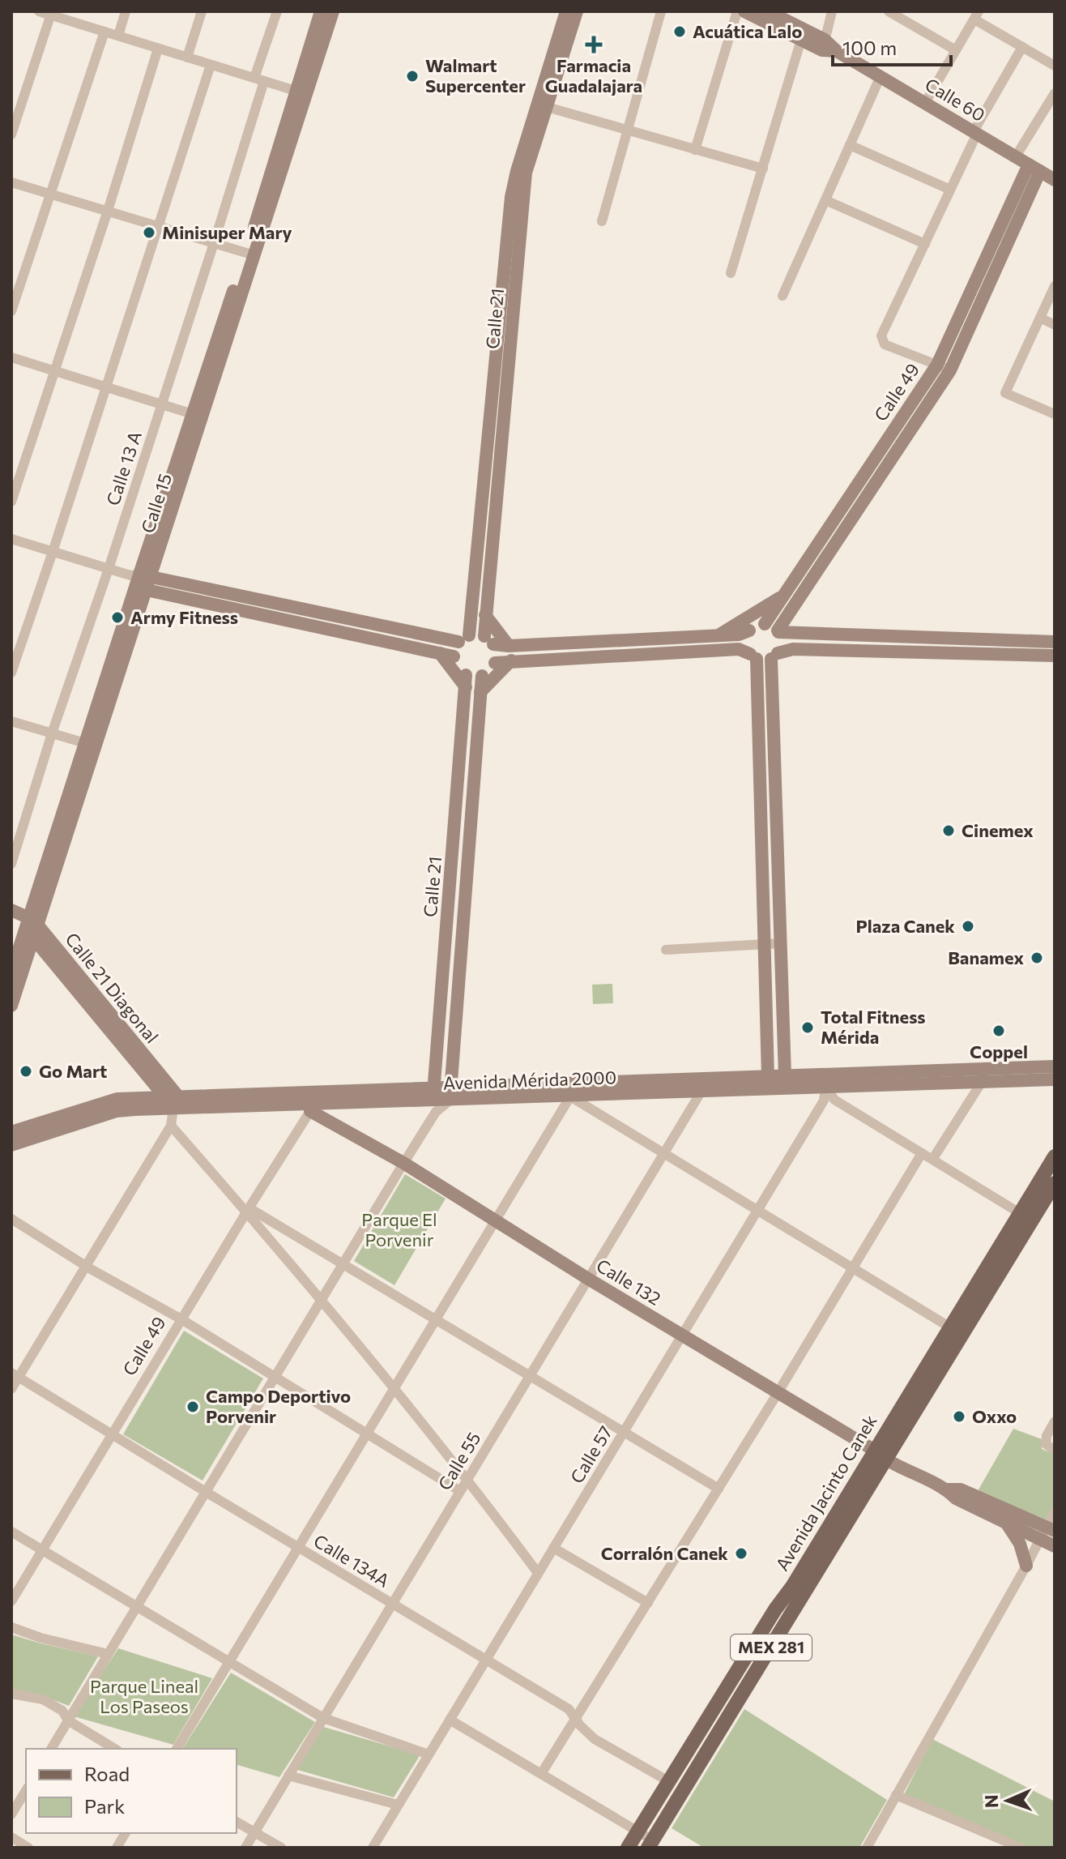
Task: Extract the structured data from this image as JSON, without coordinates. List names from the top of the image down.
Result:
{
  "streets": {
    "main road": ["Avenida Jacinto Canek", "MEX 281"],
    "street": [
      "Calle 60",
      "Calle 21",
      "Calle 49",
      "Calle 13 A",
      "Calle 15",
      "Calle 21 Diagonal",
      "Avenida Mérida 2000",
      "Calle 132",
      "Calle 57",
      "Calle 55",
      "Calle 134A"
    ]
  },
  "crossings": [
    ["Calle 60", "Calle 49"],
    ["Calle 21", "Avenida Mérida 2000"],
    ["Calle 49", "Avenida Mérida 2000"],
    ["Calle 49", "Calle 132"],
    ["Calle 49", "Calle 134A"],
    ["Calle 15", "Calle 21 Diagonal"],
    ["Calle 21 Diagonal", "Avenida Mérida 2000"],
    ["Avenida Mérida 2000", "Calle 132"],
    ["Avenida Mérida 2000", "Calle 57"],
    ["Avenida Mérida 2000", "Calle 55"],
    ["Calle 132", "Calle 57"],
    ["Calle 132", "Calle 55"],
    ["Calle 132", "Avenida Jacinto Canek"],
    ["Calle 57", "Calle 134A"],
    ["Calle 55", "Calle 134A"],
    ["Avenida Jacinto Canek", "Calle 134A"]
  ],
  "parks": ["Parque El Porvenir", "Parque Lineal Los Paseos"],
  "places": {
    "other": [
      "Acuática Lalo",
      "Walmart Supercenter",
      "Minisuper Mary",
      "Army Fitness",
      "Cinemex",
      "Plaza Canek",
      "Banamex",
      "Total Fitness Mérida",
      "Coppel",
      "Go Mart",
      "Campo Deportivo Porvenir",
      "Oxxo",
      "Corralón Canek"
    ],
    "health": ["Farmacia Guadalajara"]
  },
  "legend": ["Road", "Park"],
  "scale_bar": "100 m",
  "north": "left"
}
